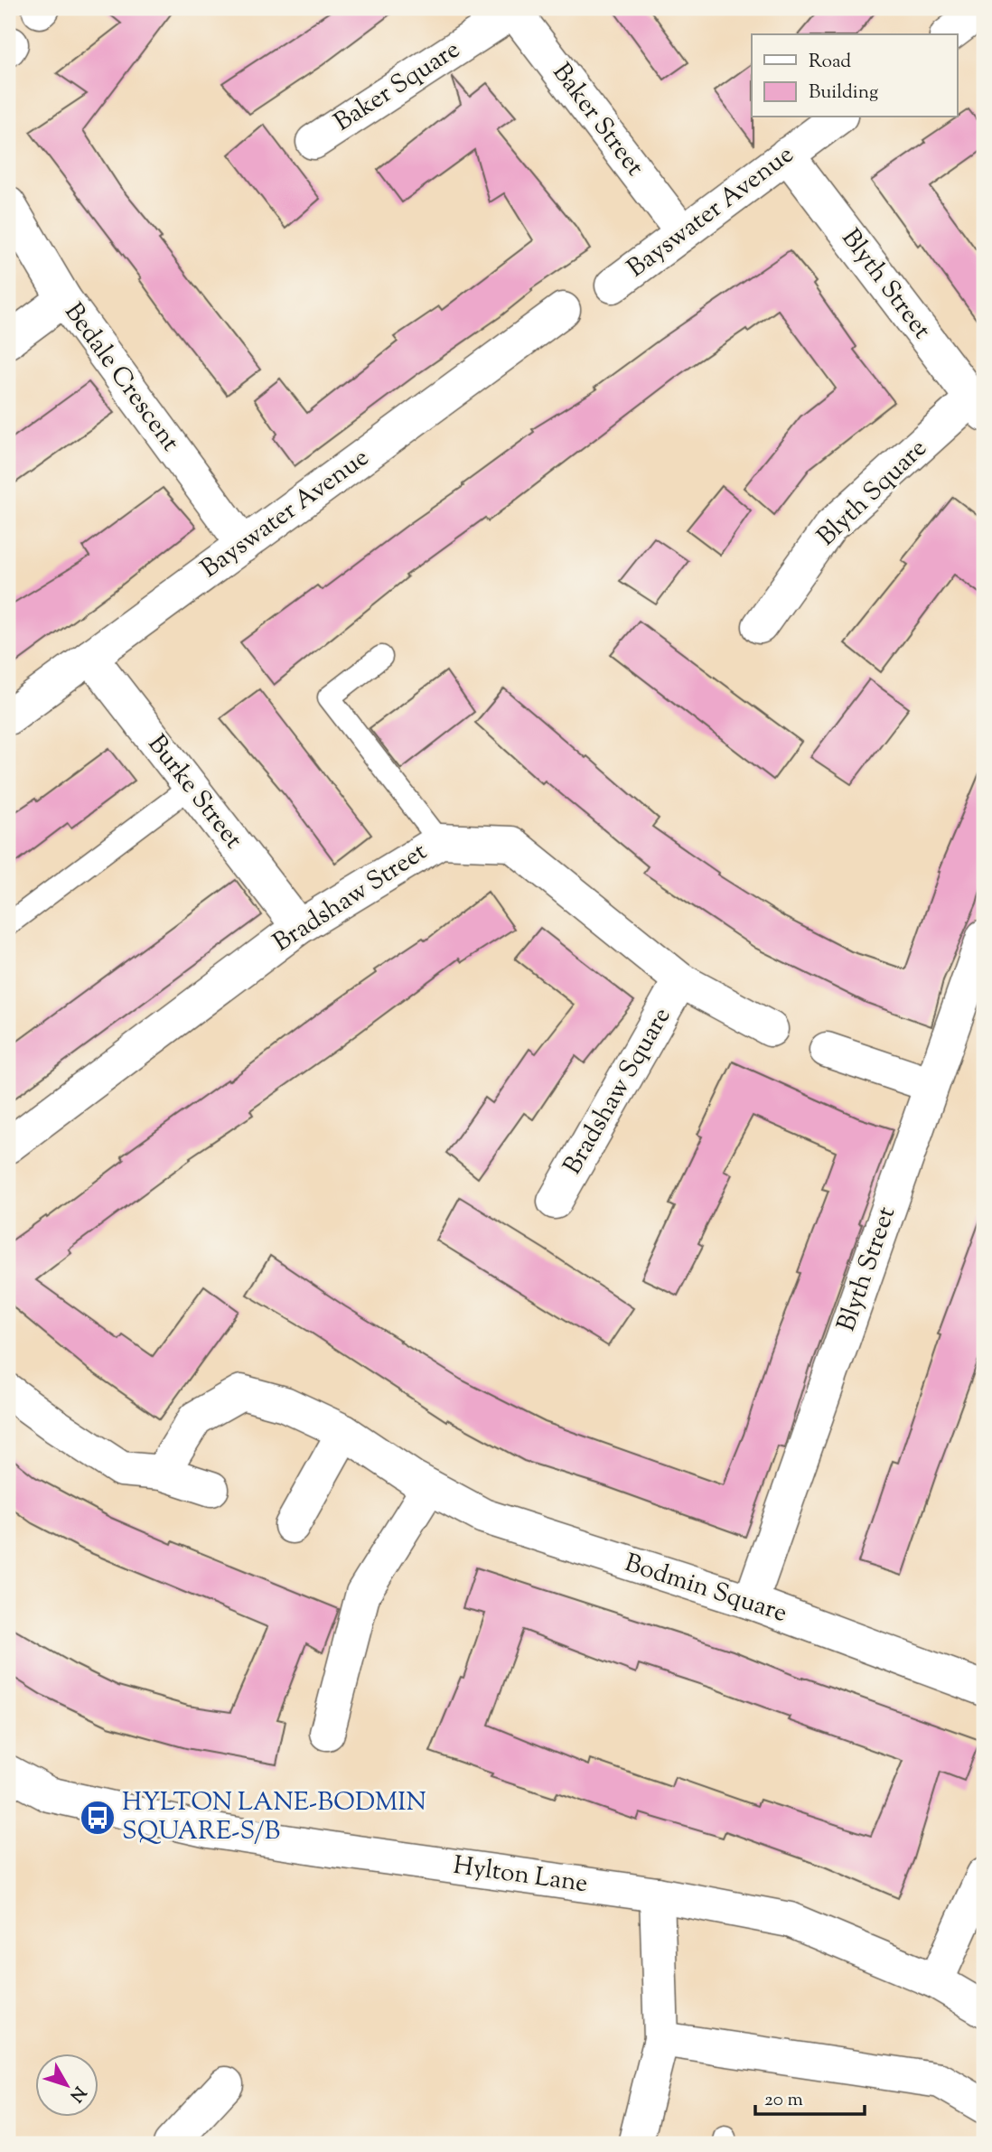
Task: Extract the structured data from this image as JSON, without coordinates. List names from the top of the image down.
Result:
{
  "streets": {
    "street": [
      "Baker Square",
      "Baker Street",
      "Bayswater Avenue",
      "Blyth Street",
      "Bedale Crescent",
      "Blyth Square",
      "Burke Street",
      "Bradshaw Street",
      "Bradshaw Square",
      "Bodmin Square",
      "Hylton Lane"
    ]
  },
  "crossings": [
    ["Baker Square", "Baker Street"],
    ["Baker Street", "Bayswater Avenue"],
    ["Bayswater Avenue", "Blyth Street"],
    ["Bayswater Avenue", "Bedale Crescent"],
    ["Bayswater Avenue", "Burke Street"],
    ["Blyth Street", "Blyth Square"],
    ["Blyth Street", "Bodmin Square"],
    ["Burke Street", "Bradshaw Street"],
    ["Bradshaw Street", "Bradshaw Square"]
  ],
  "places": {
    "bus stop": ["HYLTON LANE-BODMIN SQUARE-S/B"]
  },
  "legend": ["Road", "Building"],
  "scale_bar": "20 m",
  "north": "bottom right"
}
